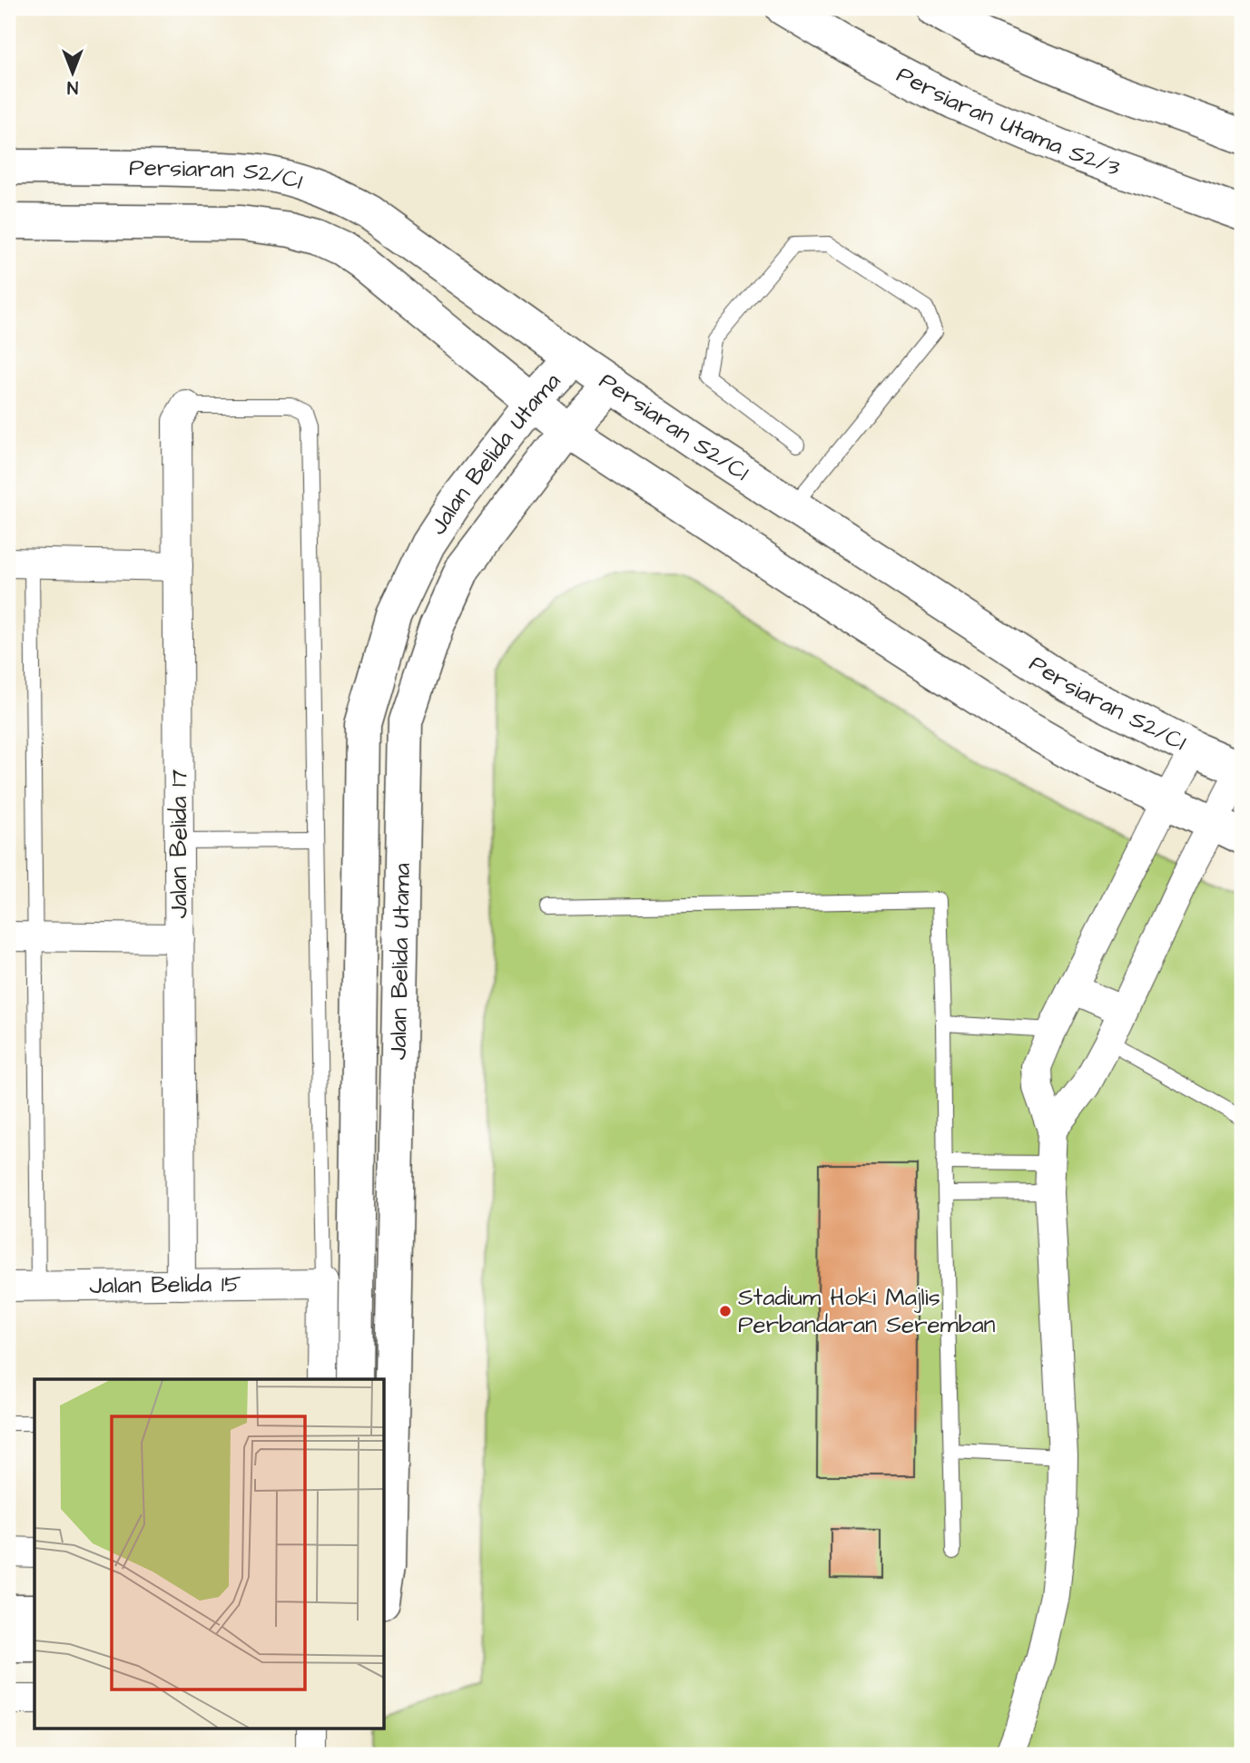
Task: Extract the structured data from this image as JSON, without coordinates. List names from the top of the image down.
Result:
{
  "streets": {
    "main road": ["Persiaran Utama S2/3", "Persiaran S2/C1", "Jalan Belida Utama"],
    "street": ["Jalan Belida 17", "Jalan Belida 15"]
  },
  "crossings": [
    ["Persiaran S2/C1", "Jalan Belida Utama"],
    ["Jalan Belida 17", "Jalan Belida 15"]
  ],
  "places": ["Stadium Hoki Majlis Perbandaran Seremban"],
  "north": "bottom"
}
